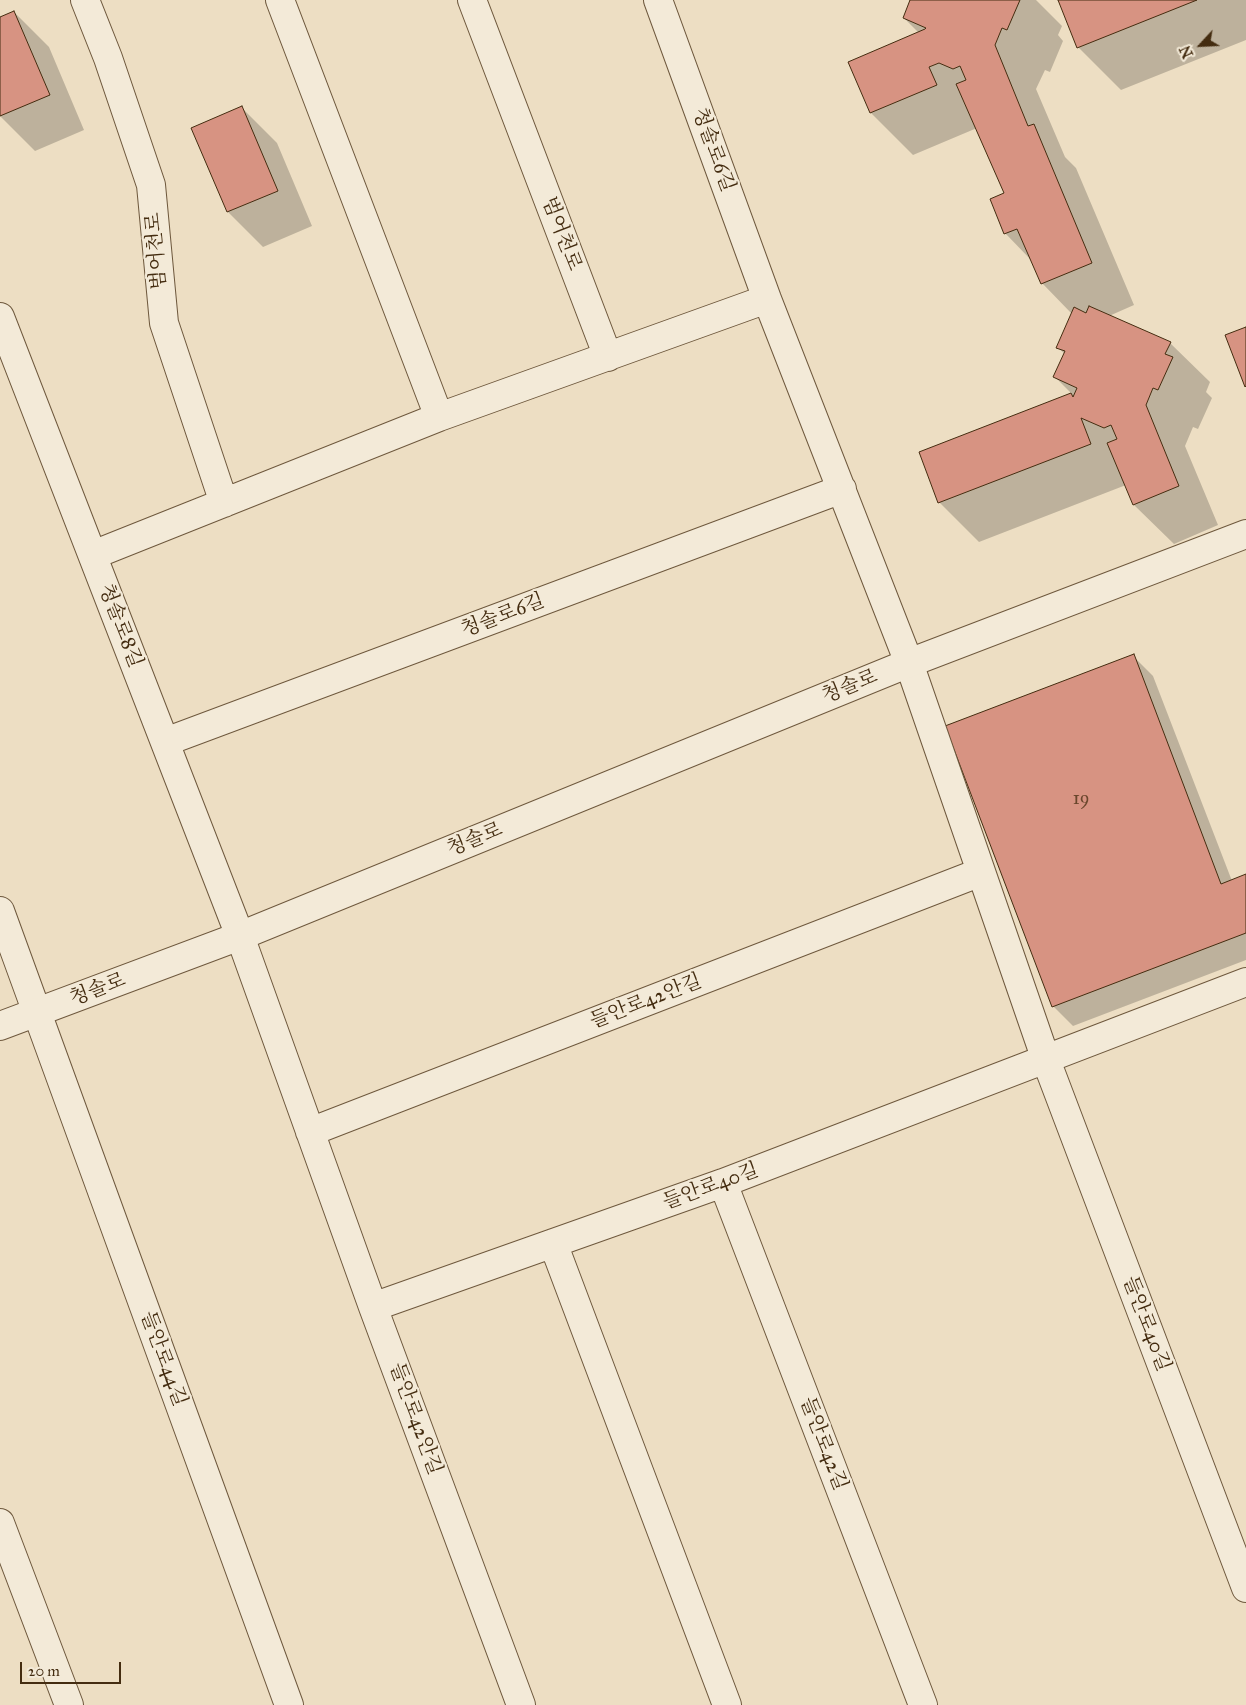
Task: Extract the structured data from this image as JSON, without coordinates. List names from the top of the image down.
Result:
{
  "streets": {
    "street": [
      "청솔로6길",
      "범어천로",
      "청솔로8길",
      "청솔로",
      "들안로42안길",
      "들안로40길",
      "들안로44길",
      "들안로42길"
    ]
  },
  "crossings": [
    ["청솔로6길", "청솔로8길"],
    ["청솔로6길", "청솔로"],
    ["청솔로8길", "청솔로"],
    ["청솔로8길", "들안로42안길"],
    ["청솔로", "들안로42안길"],
    ["청솔로", "들안로44길"],
    ["들안로42안길", "들안로40길"],
    ["들안로40길", "들안로42길"]
  ],
  "house_numbers": ["19"],
  "scale_bar": "20 m",
  "north": "bottom left"
}
